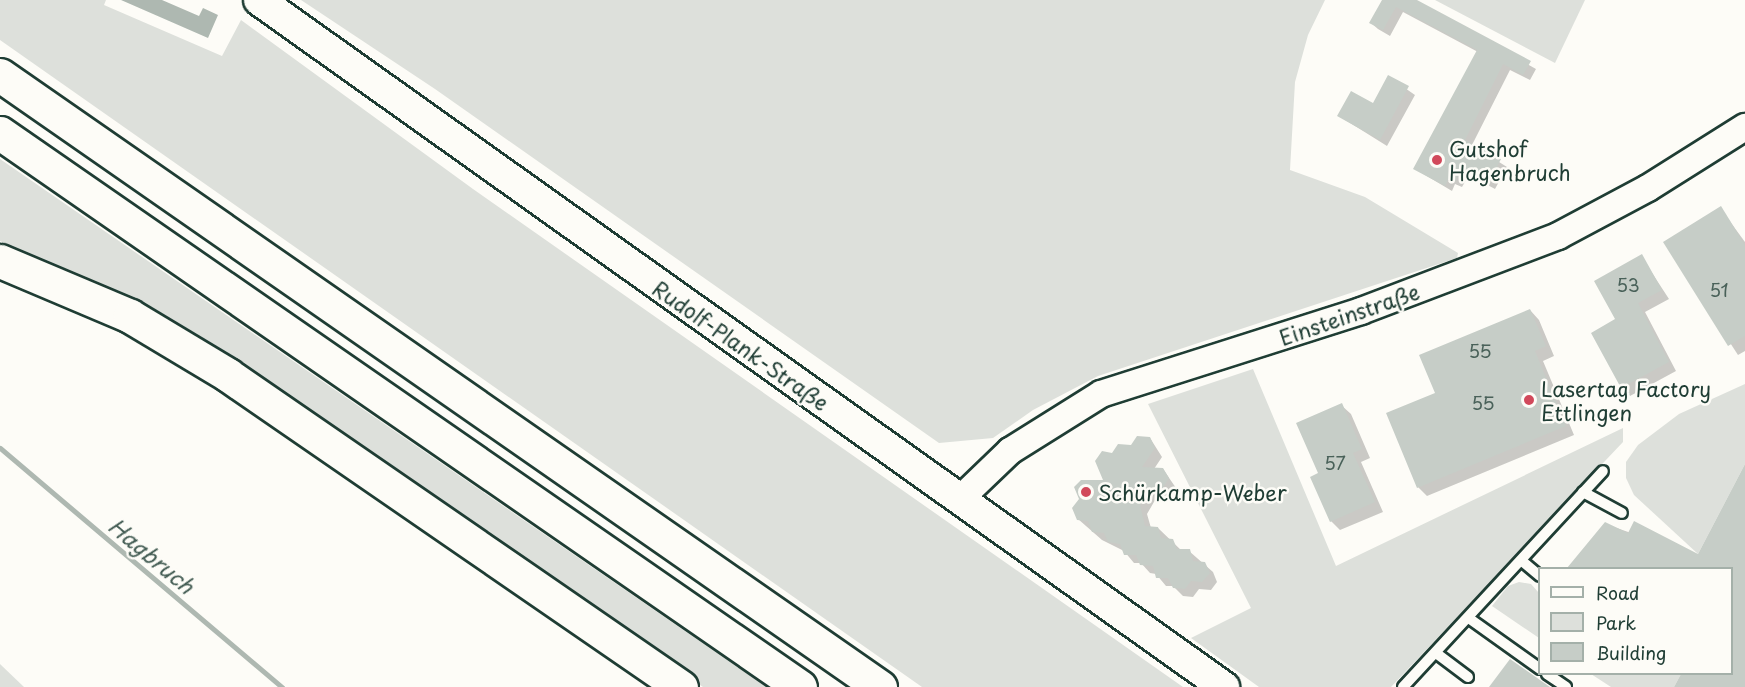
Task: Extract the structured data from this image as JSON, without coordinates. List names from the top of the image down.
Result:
{
  "streets": {
    "main road": ["Rudolf-Plank-Straße"],
    "street": ["Einsteinstraße"]
  },
  "crossings": [
    ["Einsteinstraße", "Rudolf-Plank-Straße"]
  ],
  "water": ["Hagbruch"],
  "places": ["Gutshof Hagenbruch", "Lasertag Factory Ettlingen", "Schürkamp-Weber"],
  "house_numbers": [
    "53",
    "51",
    "55",
    "55",
    "57"
  ],
  "legend": ["Road", "Park", "Building"]
}
